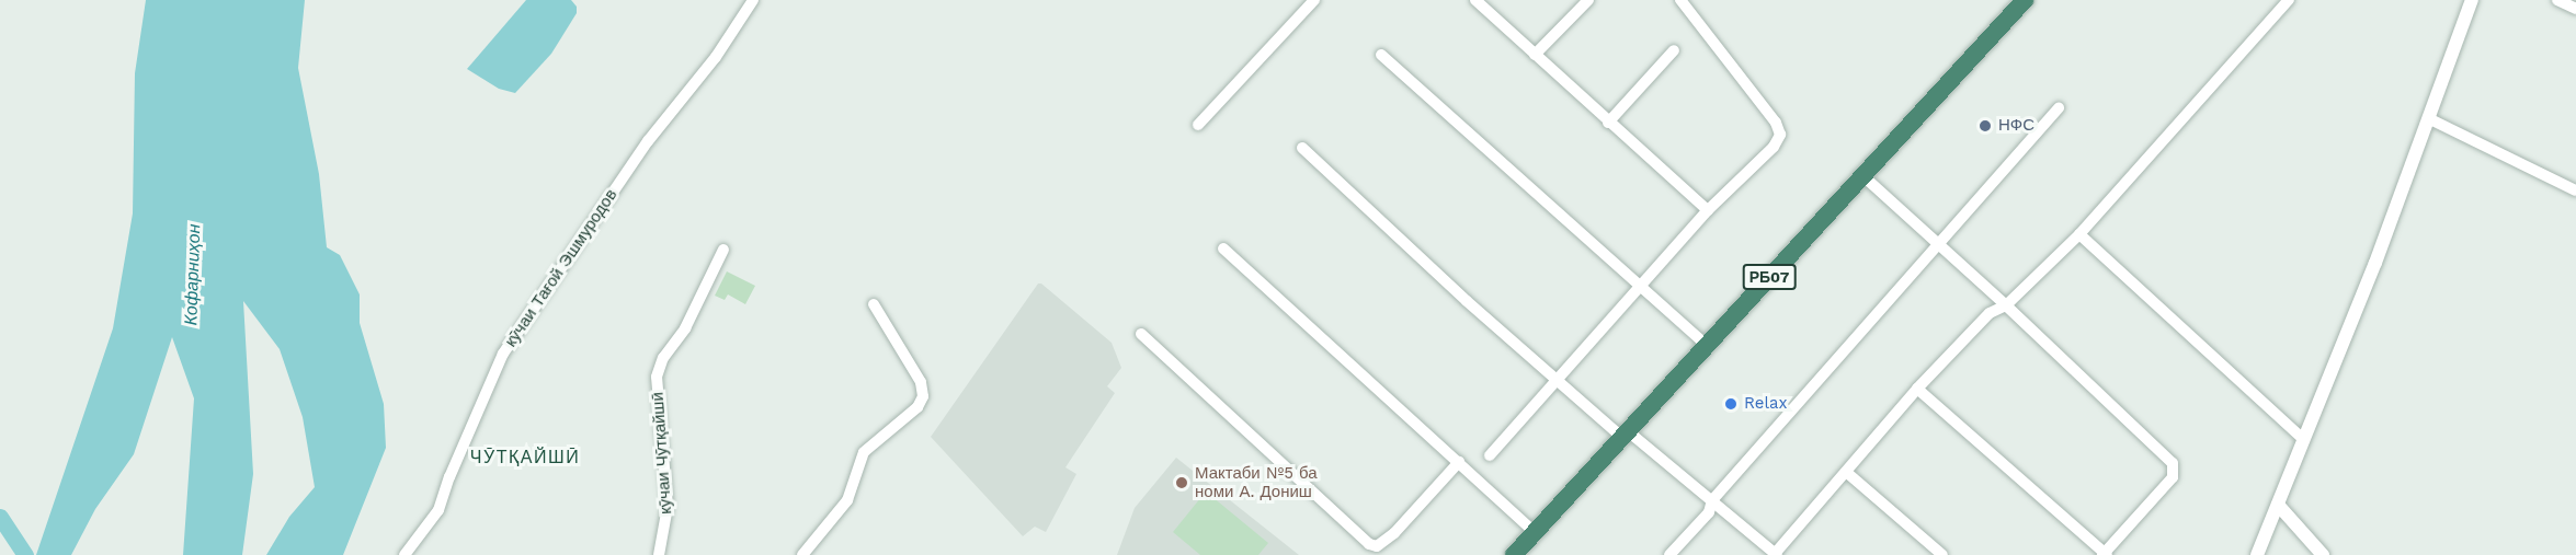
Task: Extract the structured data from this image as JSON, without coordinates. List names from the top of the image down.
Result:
{
  "streets": {
    "highway": ["РБ07"],
    "street": ["кӯчаи Тағой Эшмуродов", "кӯчаи Чӯтқайшӣ"]
  },
  "districts": ["ЧӮТҚАЙШӢ"],
  "water": ["Кофарниҳон"],
  "places": ["НФС", "Relax", "Мактаби №5 ба номи А. Дониш"]
}
